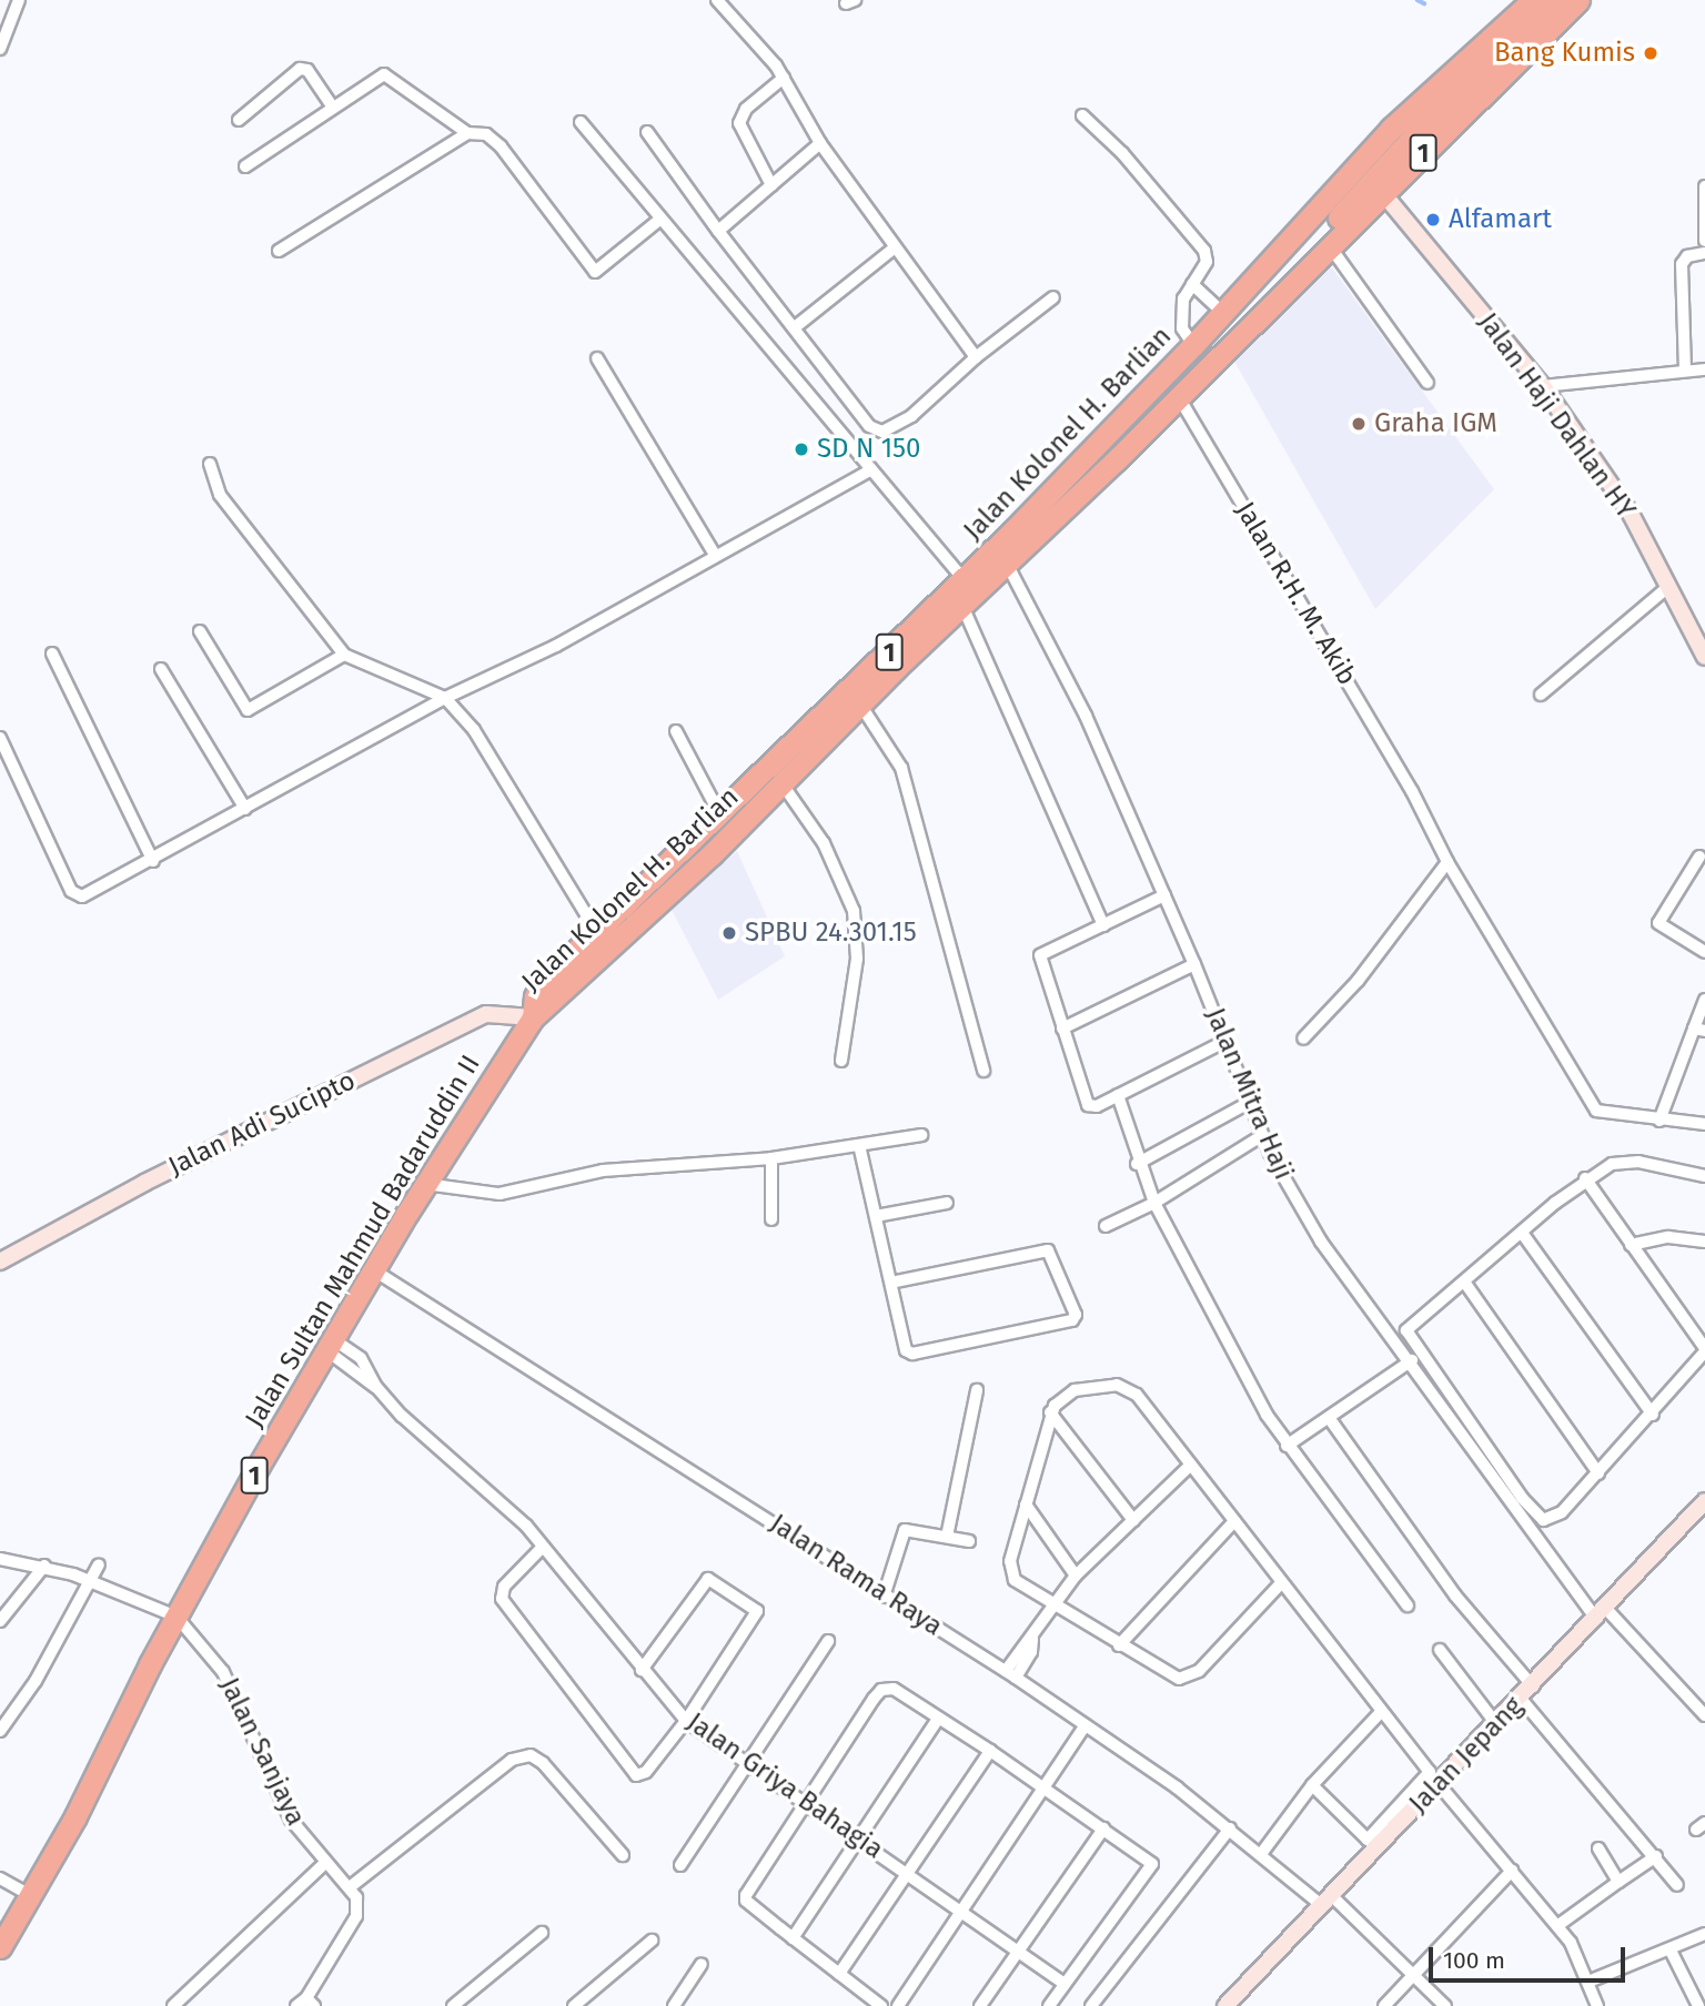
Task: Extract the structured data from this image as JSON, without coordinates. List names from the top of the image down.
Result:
{
  "streets": {
    "highway": ["1", "Jalan Kolonel H. Barlian", "Jalan Sultan Mahmud Badaruddin II"],
    "street": [
      "Jalan Haji Dahlan HY",
      "Jalan R.H. M. Akib",
      "Jalan Mitra Haji",
      "Jalan Adi Sucipto",
      "Jalan Rama Raya",
      "Jalan Sanjaya",
      "Jalan Jepang",
      "Jalan Griya Bahagia"
    ]
  },
  "crossings": [
    ["1", "Jalan Haji Dahlan HY"],
    ["1", "Jalan Kolonel H. Barlian"],
    ["Jalan Kolonel H. Barlian", "Jalan R.H. M. Akib"],
    ["Jalan Kolonel H. Barlian", "Jalan Mitra Haji"],
    ["Jalan Kolonel H. Barlian", "Jalan Adi Sucipto"],
    ["Jalan Kolonel H. Barlian", "Jalan Sultan Mahmud Badaruddin II"],
    ["Jalan Mitra Haji", "Jalan Jepang"],
    ["Jalan Adi Sucipto", "Jalan Sultan Mahmud Badaruddin II"],
    ["Jalan Sultan Mahmud Badaruddin II", "Jalan Rama Raya"],
    ["Jalan Sultan Mahmud Badaruddin II", "Jalan Sanjaya"],
    ["Jalan Sultan Mahmud Badaruddin II", "Jalan Griya Bahagia"],
    ["Jalan Rama Raya", "Jalan Jepang"]
  ],
  "places": [
    "Bang Kumis",
    "Alfamart",
    "Graha IGM",
    "SD N 150",
    "SPBU 24.301.15"
  ],
  "scale_bar": "100 m"
}
